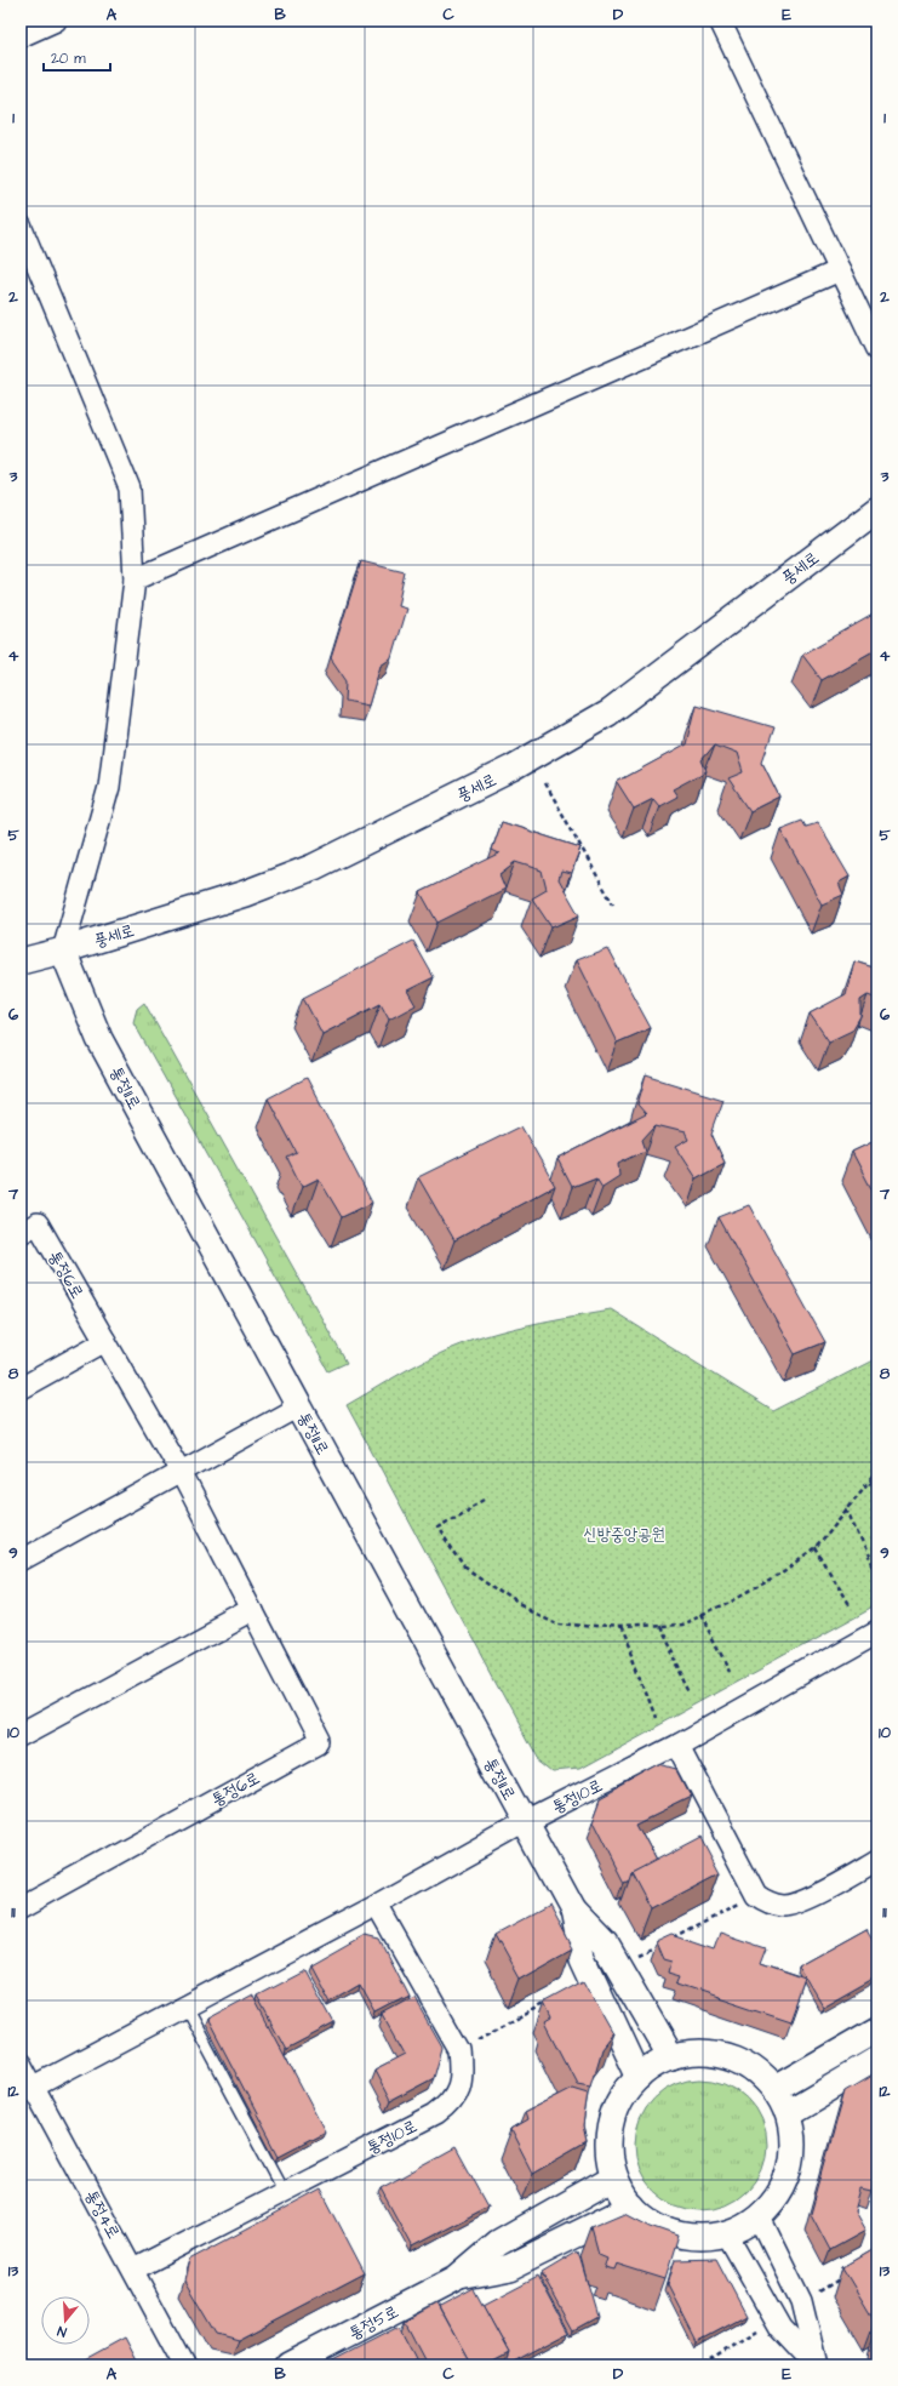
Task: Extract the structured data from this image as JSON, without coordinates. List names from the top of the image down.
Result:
{
  "streets": {
    "street": [
      "풍세로",
      "통정11로",
      "통정6로",
      "통정10로",
      "통정4로",
      "통정5로"
    ]
  },
  "crossings": [
    ["풍세로", "통정11로"],
    ["통정11로", "통정10로"],
    ["통정10로", "통정4로"]
  ],
  "parks": ["신방중앙공원"],
  "scale_bar": "20 m",
  "north": "bottom",
  "grid": {
    "columns": [
      "A",
      "B",
      "C",
      "D",
      "E"
    ],
    "rows": [
      "1",
      "2",
      "3",
      "4",
      "5",
      "6",
      "7",
      "8",
      "9",
      "10",
      "11",
      "12",
      "13"
    ]
  }
}
